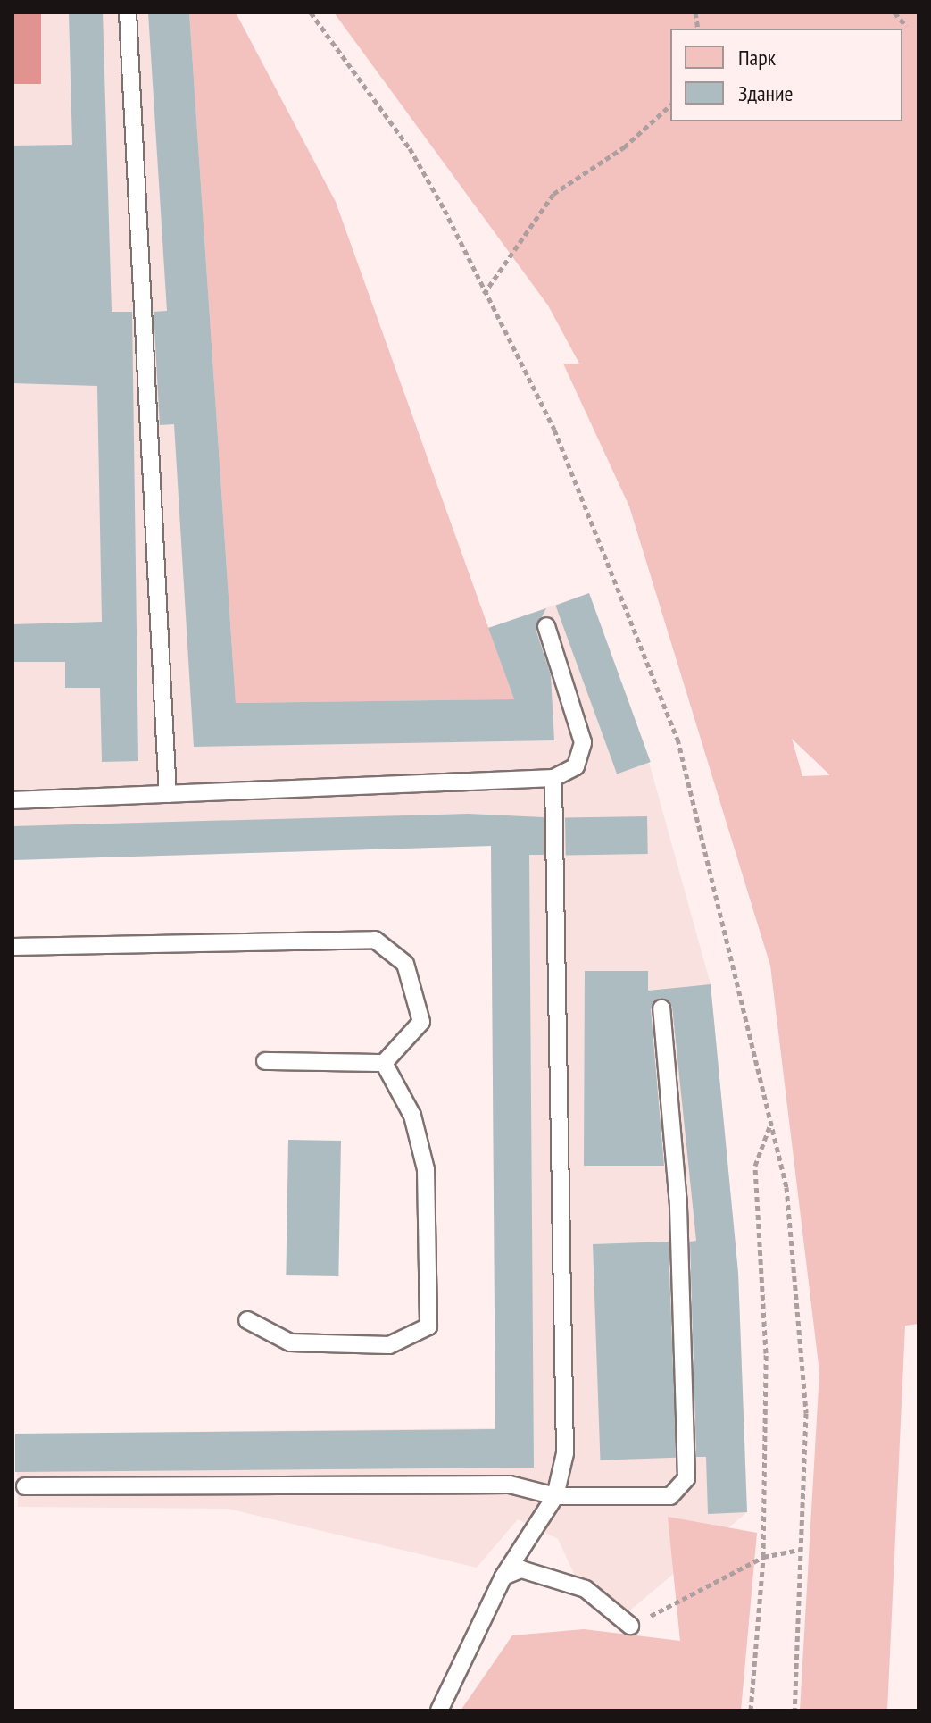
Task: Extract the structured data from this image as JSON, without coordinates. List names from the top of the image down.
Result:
{
  "legend": ["Парк", "Здание"]
}
